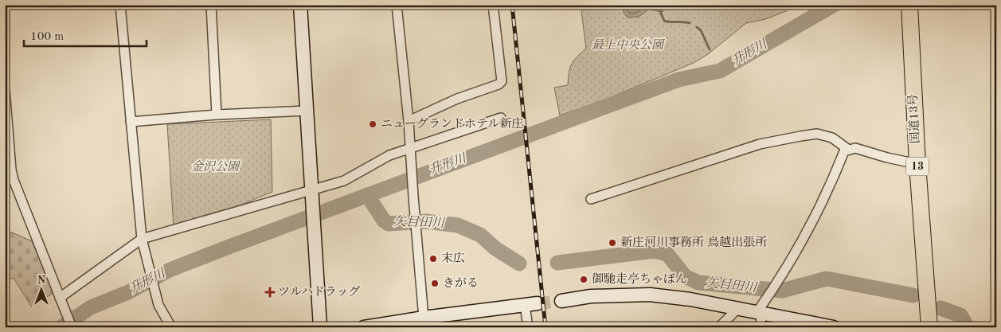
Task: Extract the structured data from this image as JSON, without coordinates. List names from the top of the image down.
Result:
{
  "streets": {
    "highway": ["国道13号", "13"]
  },
  "water": ["升形川", "矢目田川"],
  "parks": ["最上中央公園", "金沢公園"],
  "places": {
    "other": [
      "ニューグランドホテル新庄",
      "新庄河川事務所 鳥越出張所",
      "末広",
      "御馳走亭ちゃぽん",
      "きがる"
    ],
    "health": ["ツルハドラッグ"]
  },
  "scale_bar": "100 m",
  "north": "top"
}
